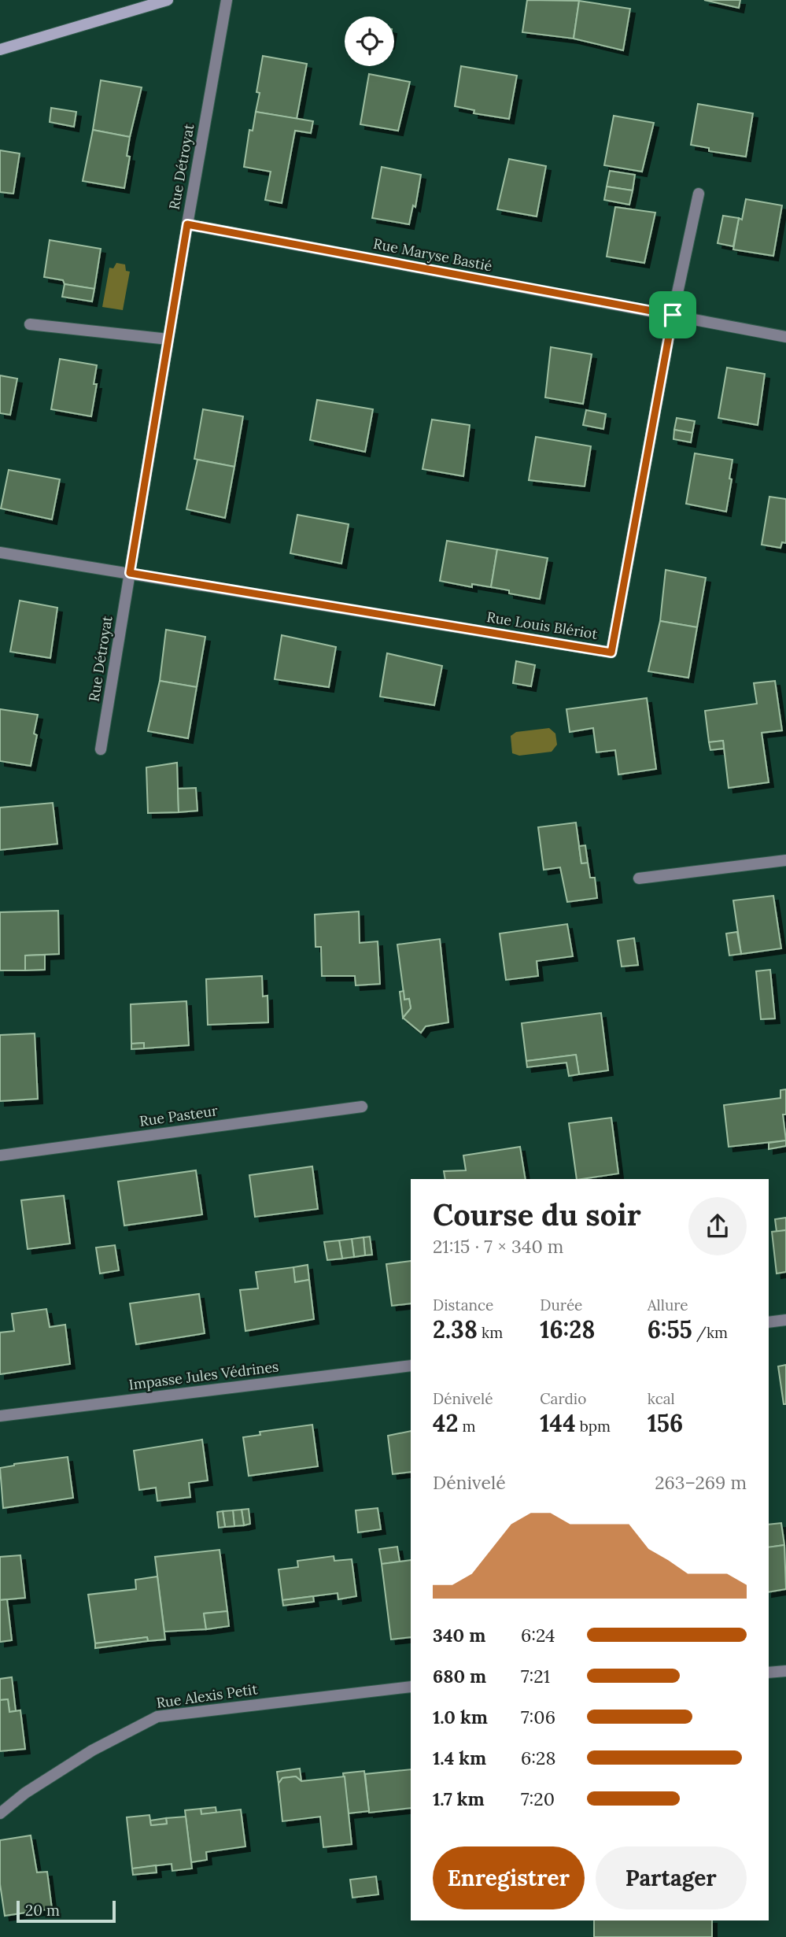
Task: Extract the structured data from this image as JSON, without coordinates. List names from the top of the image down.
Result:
{
  "streets": {
    "street": [
      "Rue Détroyat",
      "Rue Maryse Bastié",
      "Rue Louis Blériot",
      "Rue Pasteur",
      "Impasse Jules Védrines",
      "Rue Alexis Petit"
    ]
  },
  "crossings": [
    ["Rue Détroyat", "Rue Maryse Bastié"],
    ["Rue Détroyat", "Rue Louis Blériot"],
    ["Rue Maryse Bastié", "Rue Louis Blériot"]
  ],
  "scale_bar": "20 m",
  "page": {
    "heading": ["Course du soir", "21:15 · 7 × 340 m"],
    "stats": [
      ["Distance", "2.38 km"],
      ["Durée", "16:28"],
      ["Allure", "6:55 /km"],
      ["Dénivelé", "42 m"],
      ["Cardio", "144 bpm"],
      ["kcal", "156"]
    ],
    "chart": ["Dénivelé", "263–269 m"],
    "list": [
      {
        "name": "340 m",
        "note": "6:24"
      },
      {
        "name": "680 m",
        "note": "7:21"
      },
      {
        "name": "1.0 km",
        "note": "7:06"
      },
      {
        "name": "1.4 km",
        "note": "6:28"
      },
      {
        "name": "1.7 km",
        "note": "7:20"
      }
    ],
    "buttons": ["Enregistrer", "Partager"],
    "scale": "20 m"
  }
}
